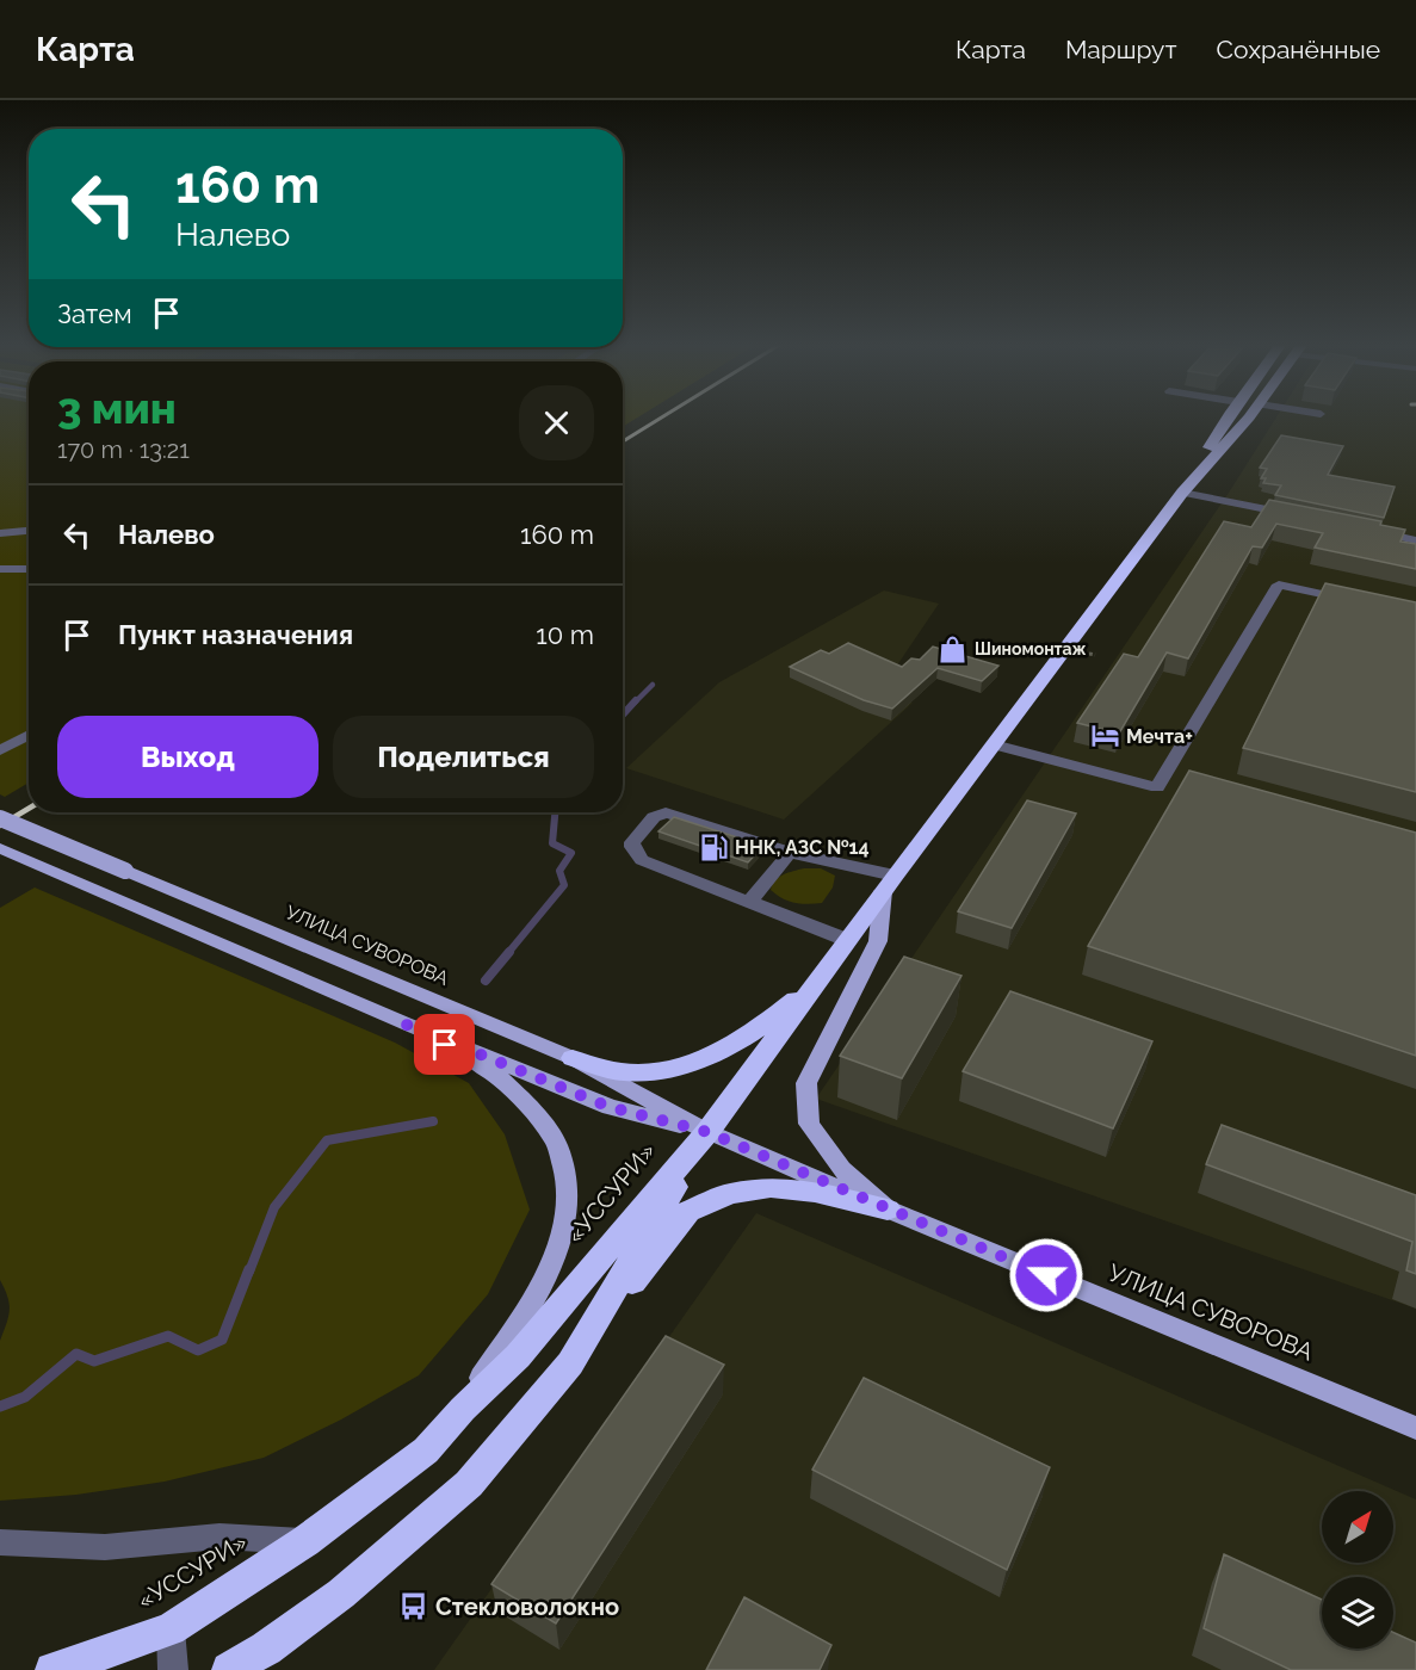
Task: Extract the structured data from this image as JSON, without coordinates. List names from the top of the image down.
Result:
{
  "streets": {
    "highway": ["«УССУРИ»"],
    "main road": ["УЛИЦА СУВОРОВА"]
  },
  "crossings": [
    ["УЛИЦА СУВОРОВА", "«УССУРИ»"]
  ],
  "places": {
    "shop": ["Шиномонтаж"],
    "hotel": ["Мечта+"],
    "fuel station": ["ННК, АЗС №14"],
    "bus stop": ["Стекловолокно"]
  },
  "north": "top right",
  "page": {
    "header": "Карта",
    "nav": ["Карта", "Маршрут", "Сохранённые"],
    "turn": ["160 m", "Налево"],
    "then": "Затем",
    "heading": ["3 мин", "170 m · 13:21"],
    "list": [
      {
        "name": "Налево",
        "value": "160 m"
      },
      {
        "name": "Пункт назначения",
        "value": "10 m"
      }
    ],
    "buttons": ["Выход", "Поделиться"]
  }
}
